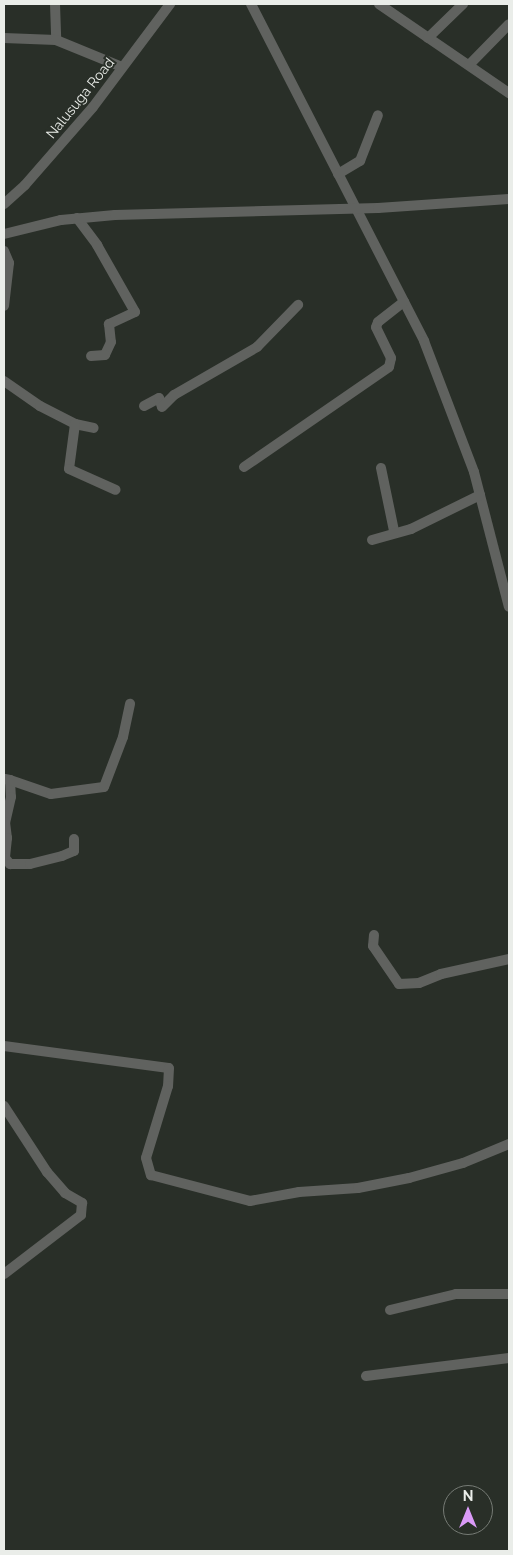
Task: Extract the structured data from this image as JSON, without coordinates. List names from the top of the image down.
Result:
{
  "streets": {
    "street": ["Nalusuga Road"]
  },
  "north": "top"
}
